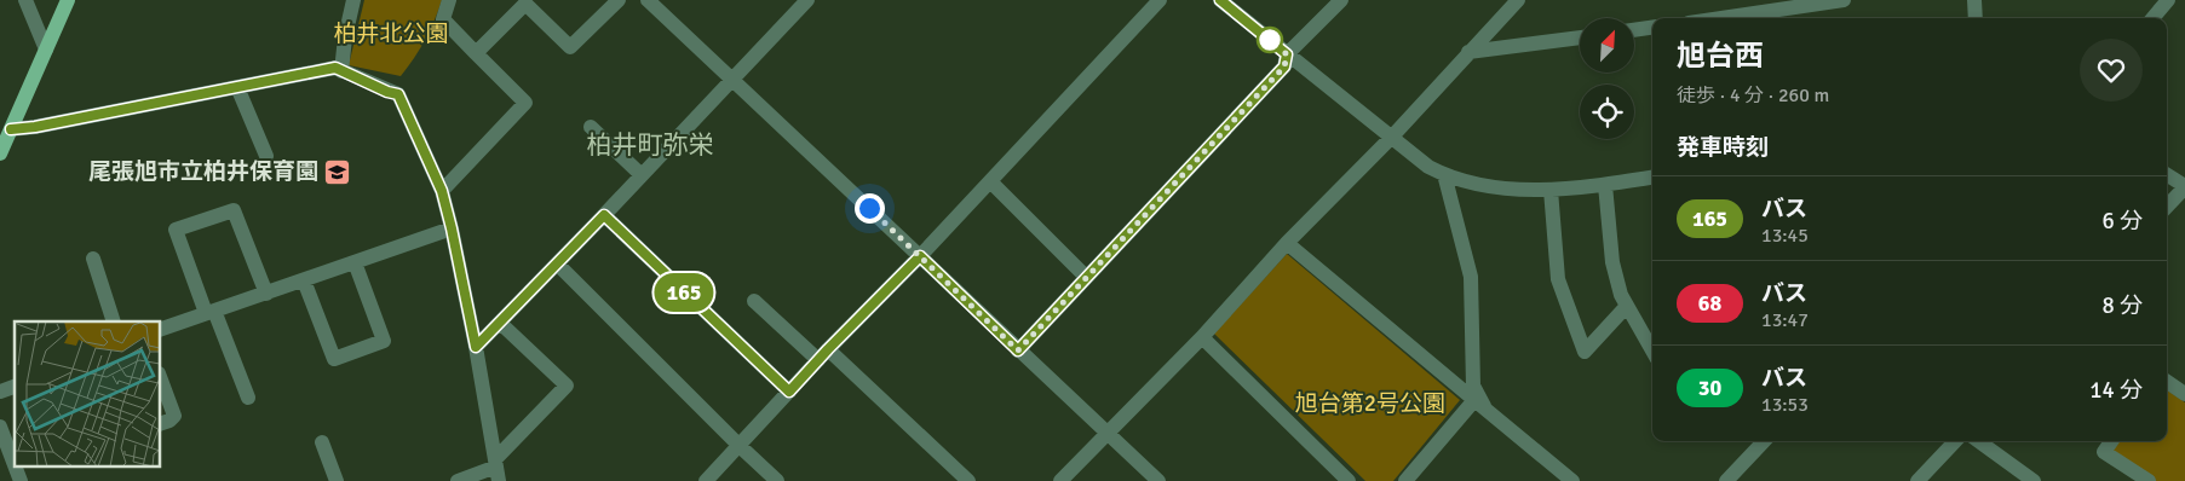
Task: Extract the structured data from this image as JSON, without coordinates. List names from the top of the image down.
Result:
{
  "districts": ["柏井町弥栄"],
  "parks": ["柏井北公園", "旭台第2号公園"],
  "places": {
    "school or university": ["尾張旭市立柏井保育園"]
  },
  "lines": ["bus line 165"],
  "north": "top right",
  "page": {
    "on_map": "165",
    "heading": [
      ["旭台西", "徒歩 · 4 分 · 260 m"],
      "発車時刻"
    ],
    "list": [
      {
        "mark": "165",
        "name": "バス",
        "note": "13:45",
        "value": "6 分"
      },
      {
        "mark": "68",
        "name": "バス",
        "note": "13:47",
        "value": "8 分"
      },
      {
        "mark": "30",
        "name": "バス",
        "note": "13:53",
        "value": "14 分"
      }
    ]
  }
}
